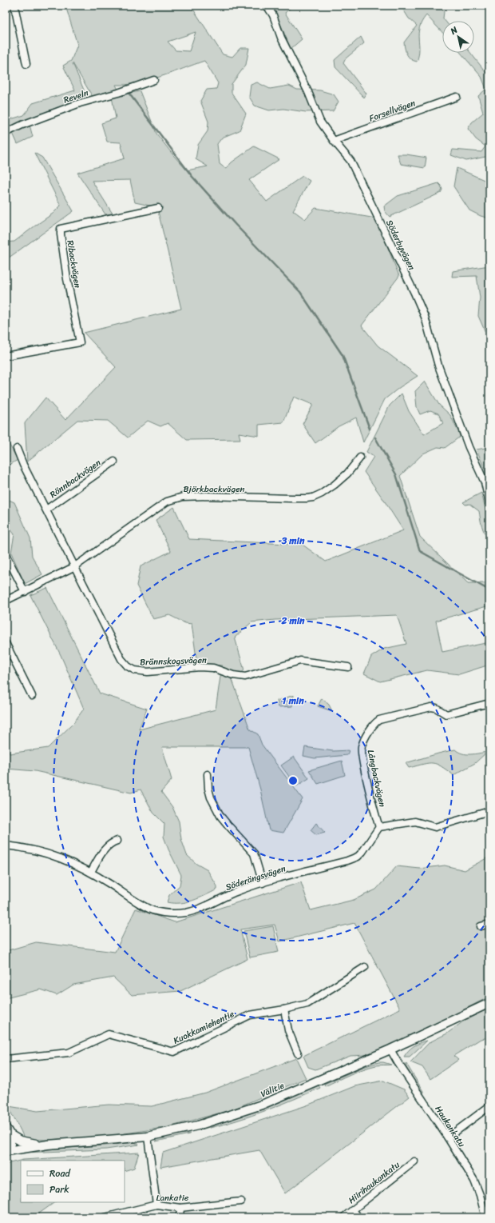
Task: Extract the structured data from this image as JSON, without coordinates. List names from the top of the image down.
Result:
{
  "streets": {
    "main road": ["Välitie"],
    "street": [
      "Reveln",
      "Forsellvägen",
      "Söderbyvägen",
      "Ribackvägen",
      "Rönnbackvägen",
      "Björkbackvägen",
      "Brännskogsvägen",
      "Långbackvägen",
      "Söderängsvägen",
      "Kuokkamiehentie",
      "Haukankatu",
      "Hiirihaukankatu",
      "Lankatie"
    ]
  },
  "crossings": [
    ["Forsellvägen", "Söderbyvägen"],
    ["Rönnbackvägen", "Björkbackvägen"],
    ["Rönnbackvägen", "Brännskogsvägen"],
    ["Björkbackvägen", "Brännskogsvägen"],
    ["Långbackvägen", "Söderängsvägen"],
    ["Välitie", "Haukankatu"]
  ],
  "legend": ["Road", "Park"],
  "north": "top left",
  "rings": ["3 min", "2 min", "1 min"]
}
